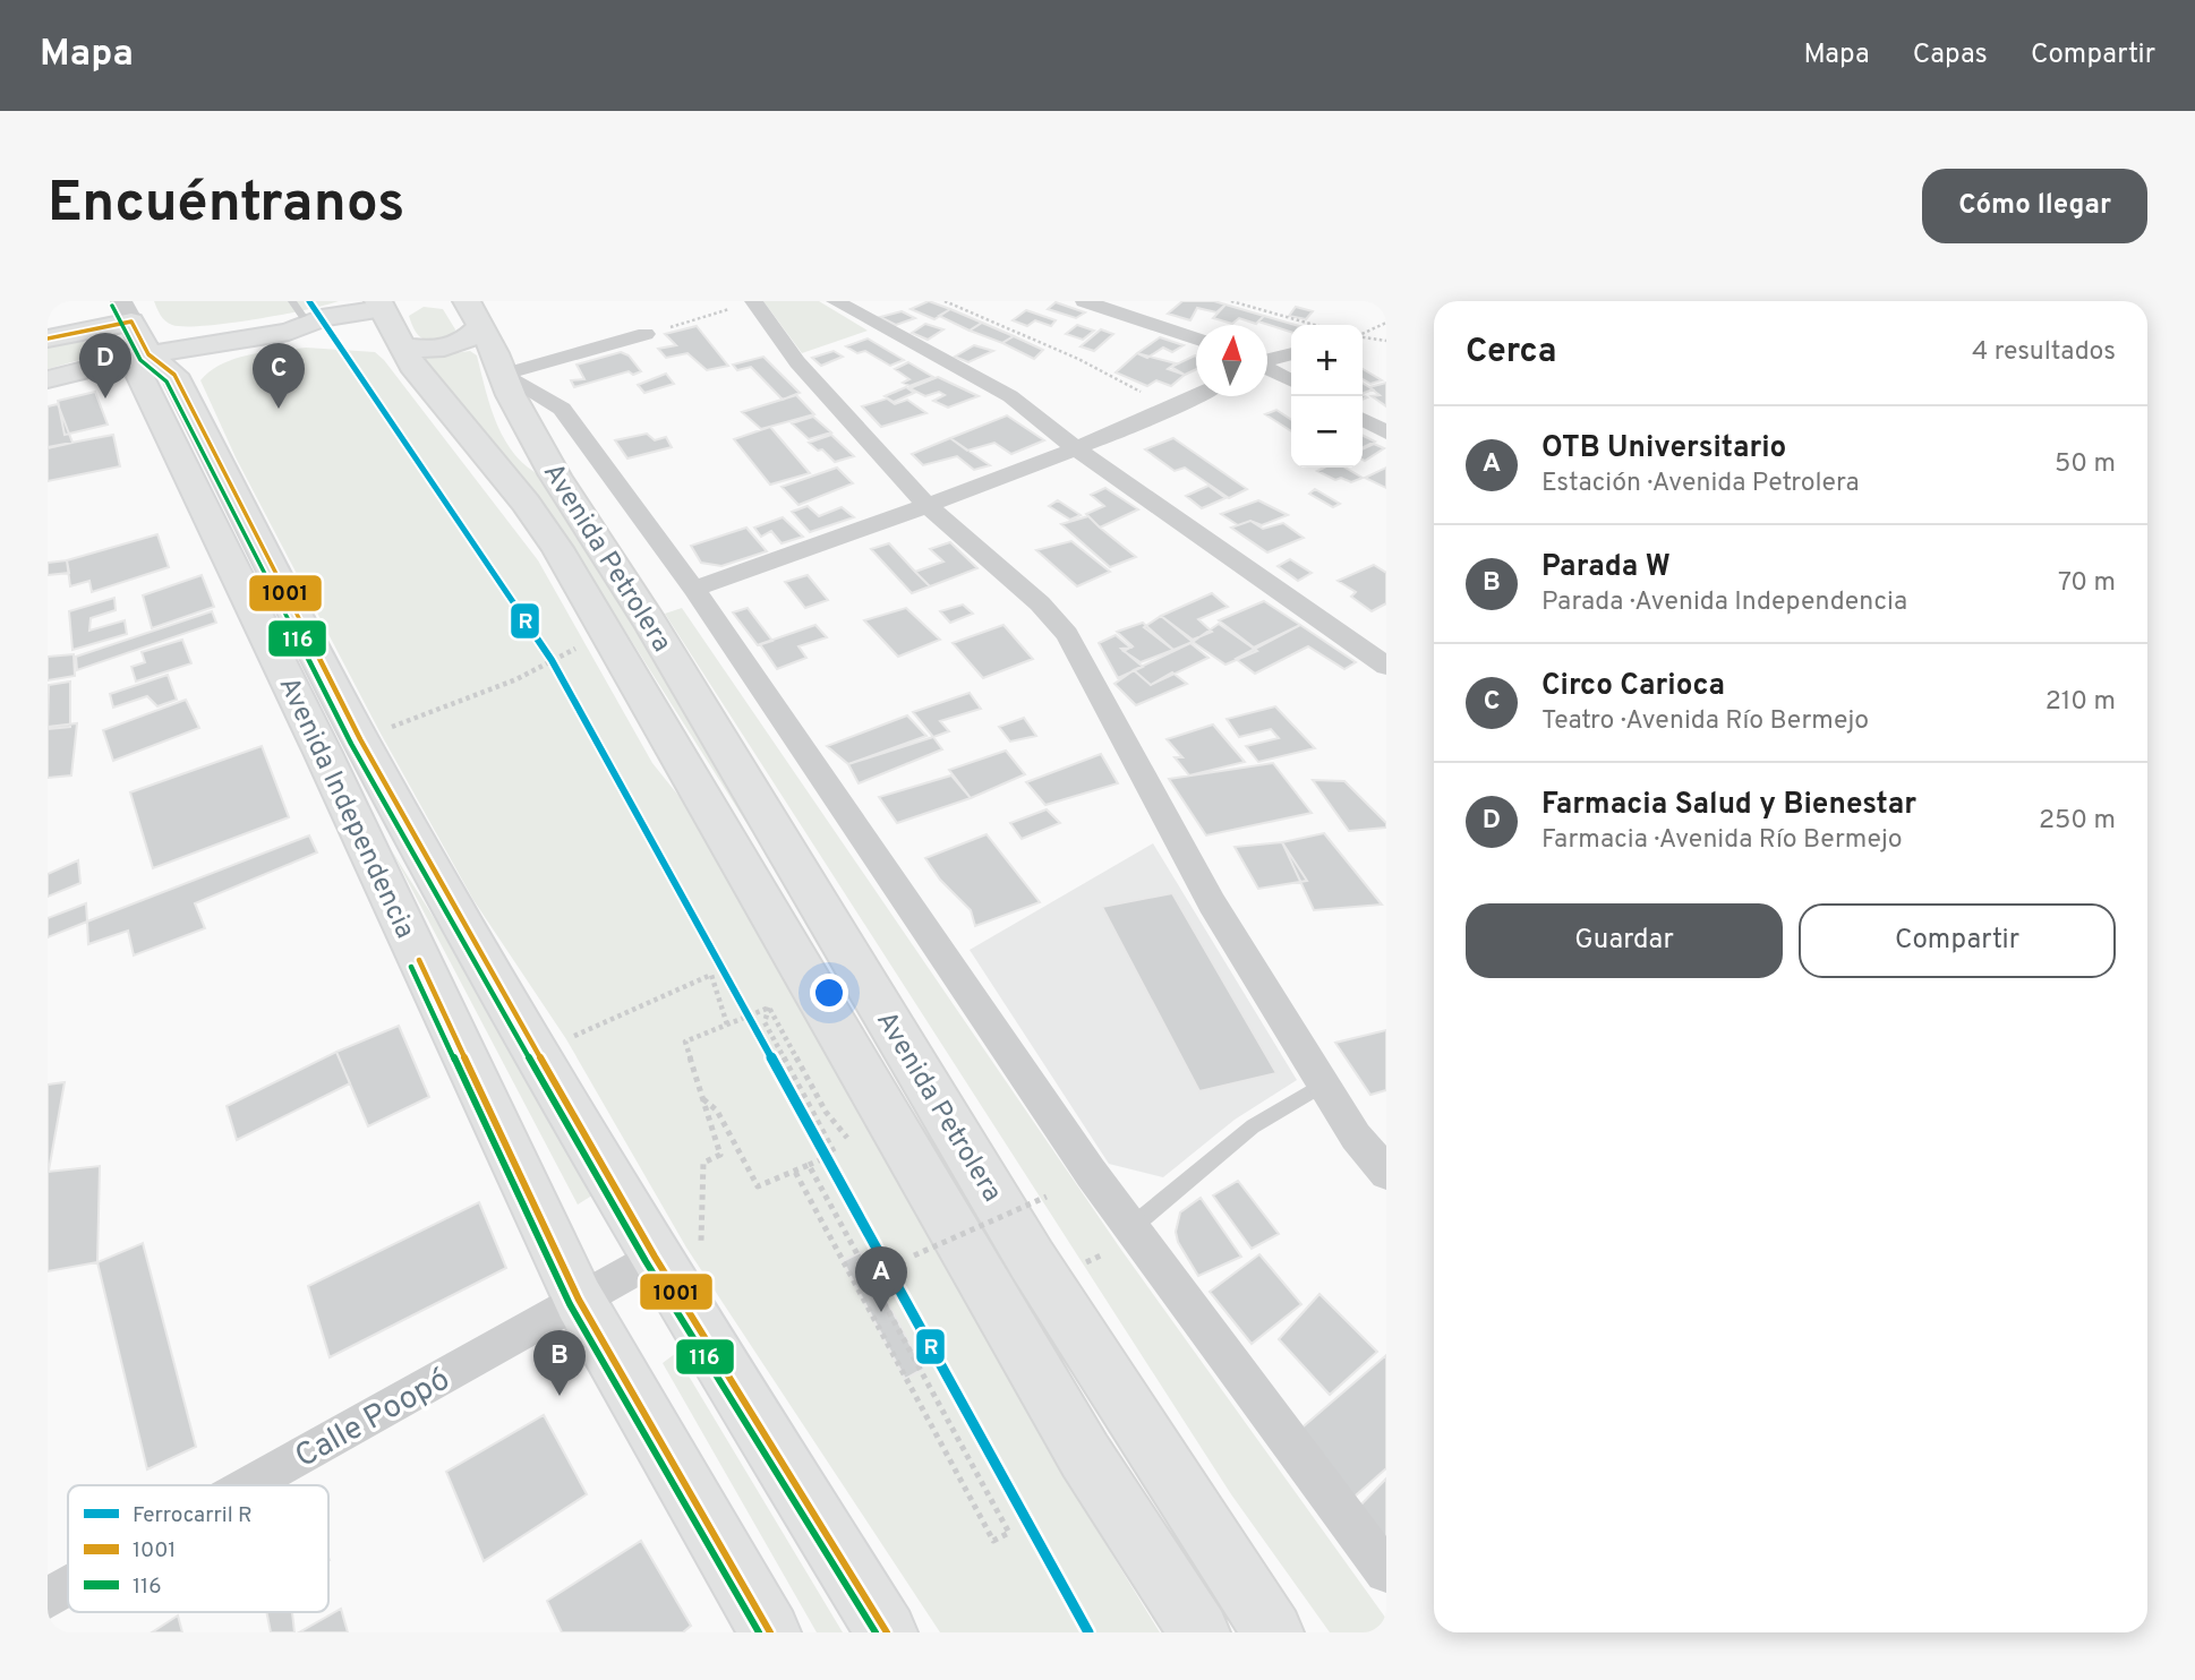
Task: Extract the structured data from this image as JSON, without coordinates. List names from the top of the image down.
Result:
{
  "streets": {
    "main road": ["Avenida Petrolera", "Avenida Independencia"],
    "street": ["Calle Poopó"]
  },
  "crossings": [
    ["Avenida Independencia", "Calle Poopó"]
  ],
  "lines": ["rail line R", "transit line 116", "transit line 1001"],
  "legend": ["Ferrocarril R", "1001", "116"],
  "north": "top",
  "page": {
    "header": "Mapa",
    "nav": ["Mapa", "Capas", "Compartir"],
    "buttons": [
      "Cómo llegar",
      ["Guardar", "Compartir"]
    ],
    "title": "Encuéntranos",
    "heading": ["Cerca", "4 resultados"],
    "map_buttons": ["+", "−"],
    "pins": [
      "D",
      "C",
      "A",
      "B"
    ],
    "list": [
      {
        "mark": "A",
        "name": "OTB Universitario",
        "note": "Estación · Avenida Petrolera",
        "value": "50 m"
      },
      {
        "mark": "B",
        "name": "Parada W",
        "note": "Parada · Avenida Independencia",
        "value": "70 m"
      },
      {
        "mark": "C",
        "name": "Circo Carioca",
        "note": "Teatro · Avenida Río Bermejo",
        "value": "210 m"
      },
      {
        "mark": "D",
        "name": "Farmacia Salud y Bienestar",
        "note": "Farmacia · Avenida Río Bermejo",
        "value": "250 m"
      }
    ]
  }
}
